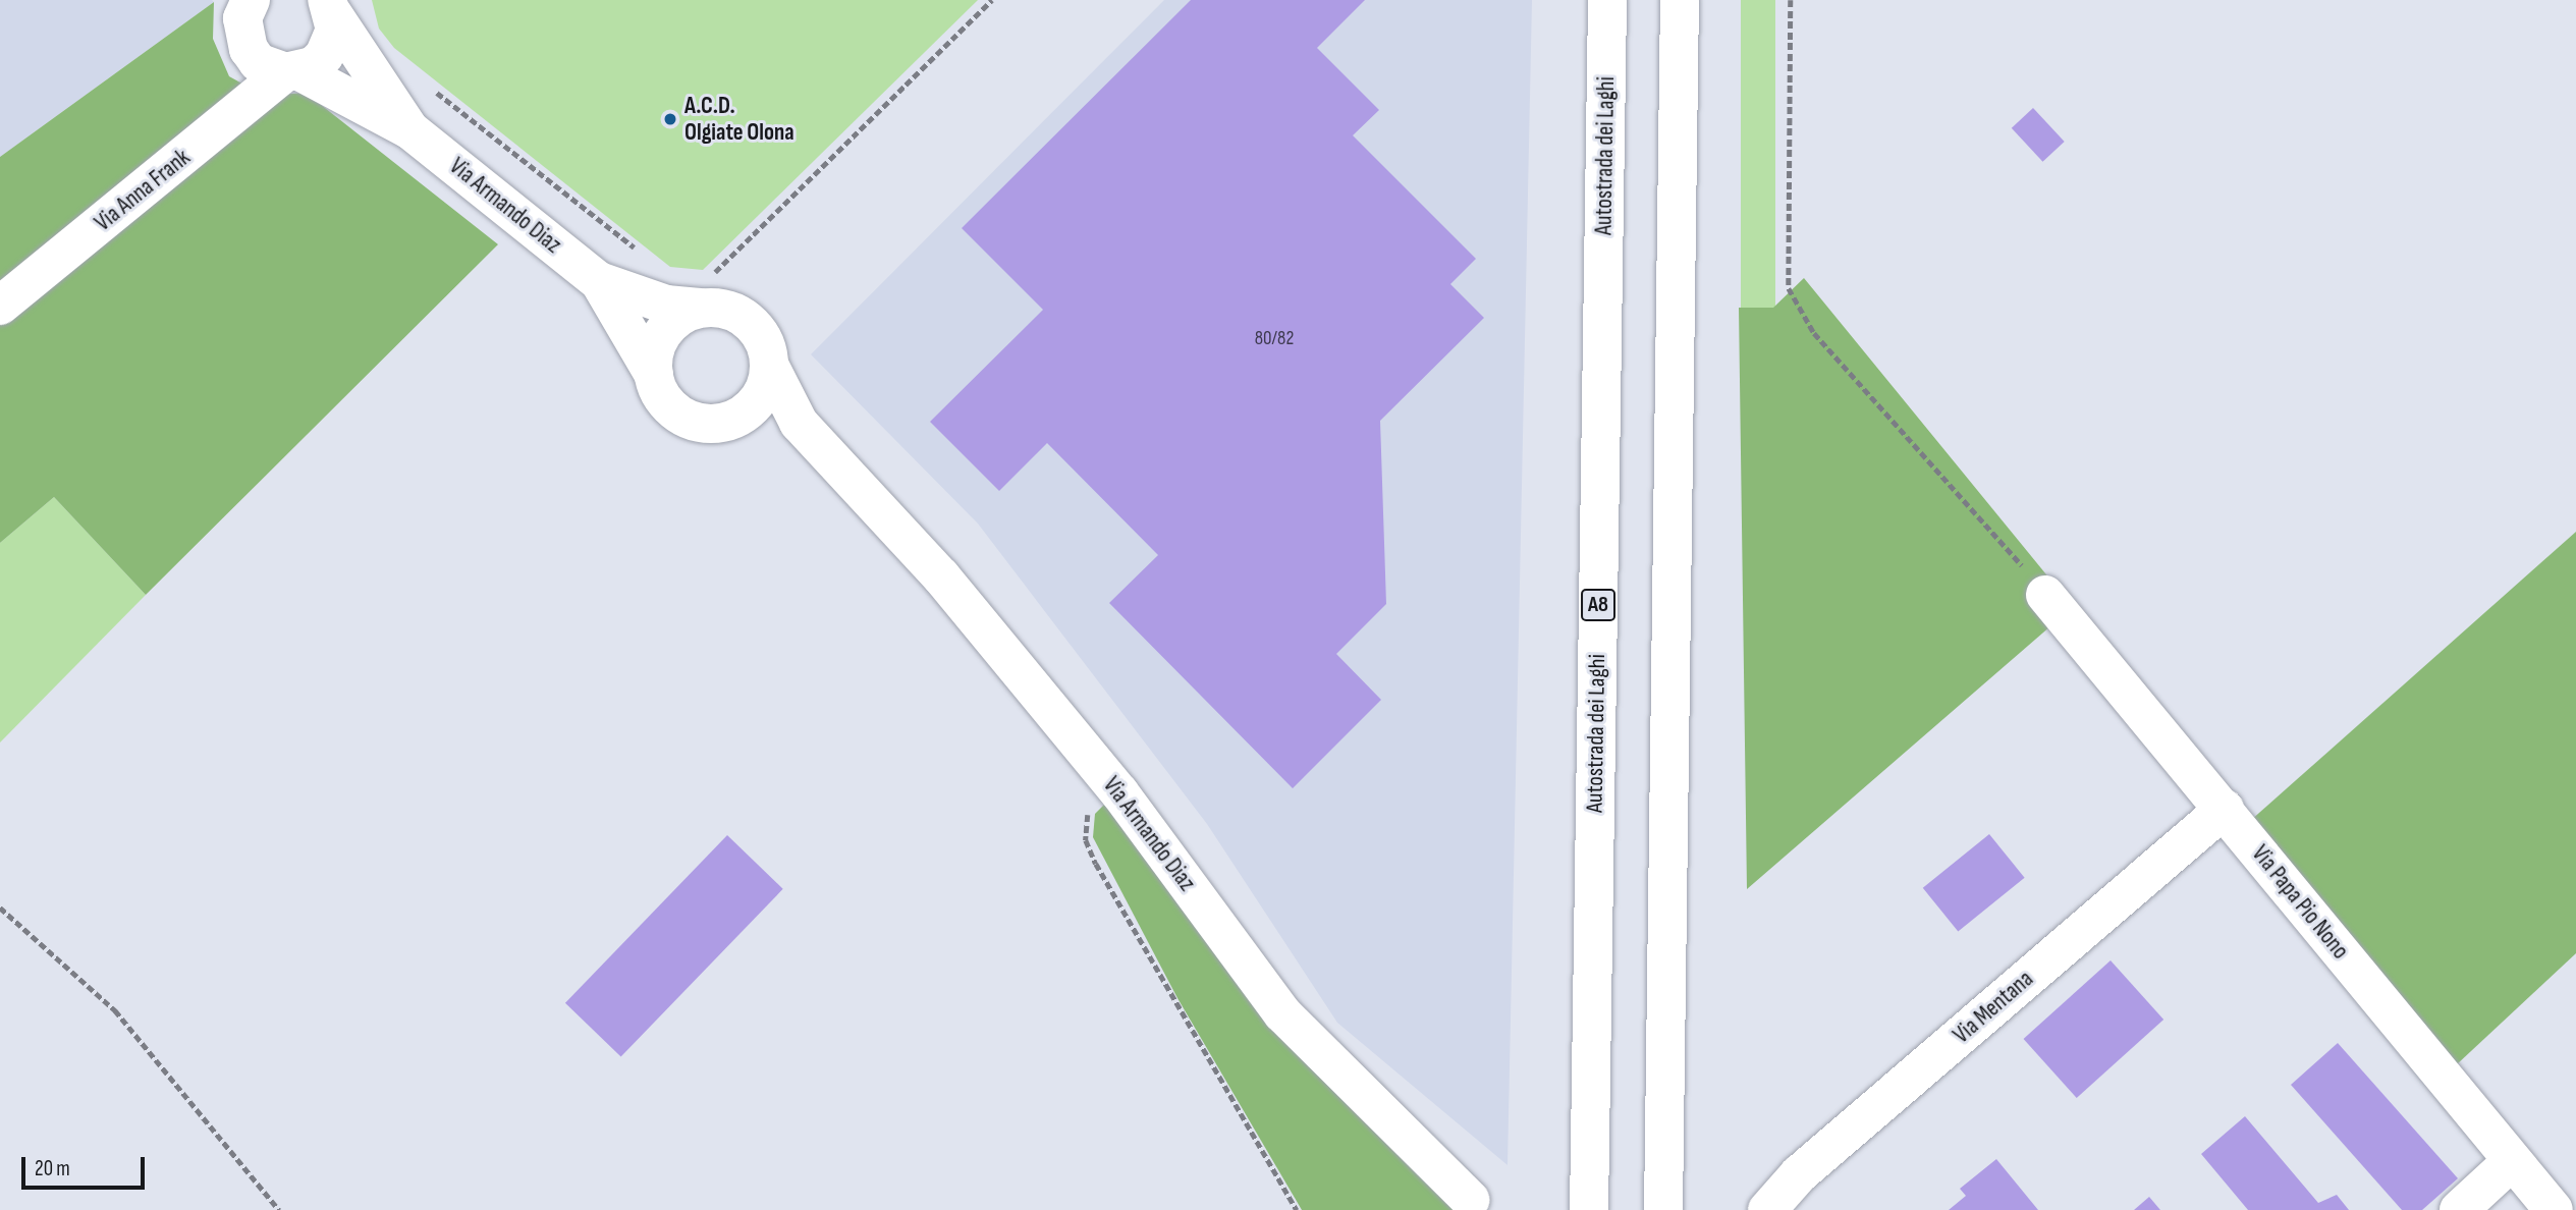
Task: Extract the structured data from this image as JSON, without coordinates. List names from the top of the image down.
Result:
{
  "streets": {
    "main road": [
      "Autostrada dei Laghi",
      "Via Anna Frank",
      "Via Armando Diaz",
      "A8",
      "Via Papa Pio Nono",
      "Via Mentana"
    ]
  },
  "crossings": [
    ["Via Anna Frank", "Via Armando Diaz"],
    ["Via Papa Pio Nono", "Via Mentana"]
  ],
  "places": ["A.C.D. Olgiate Olona"],
  "house_numbers": ["80/82"],
  "scale_bar": "20 m"
}
